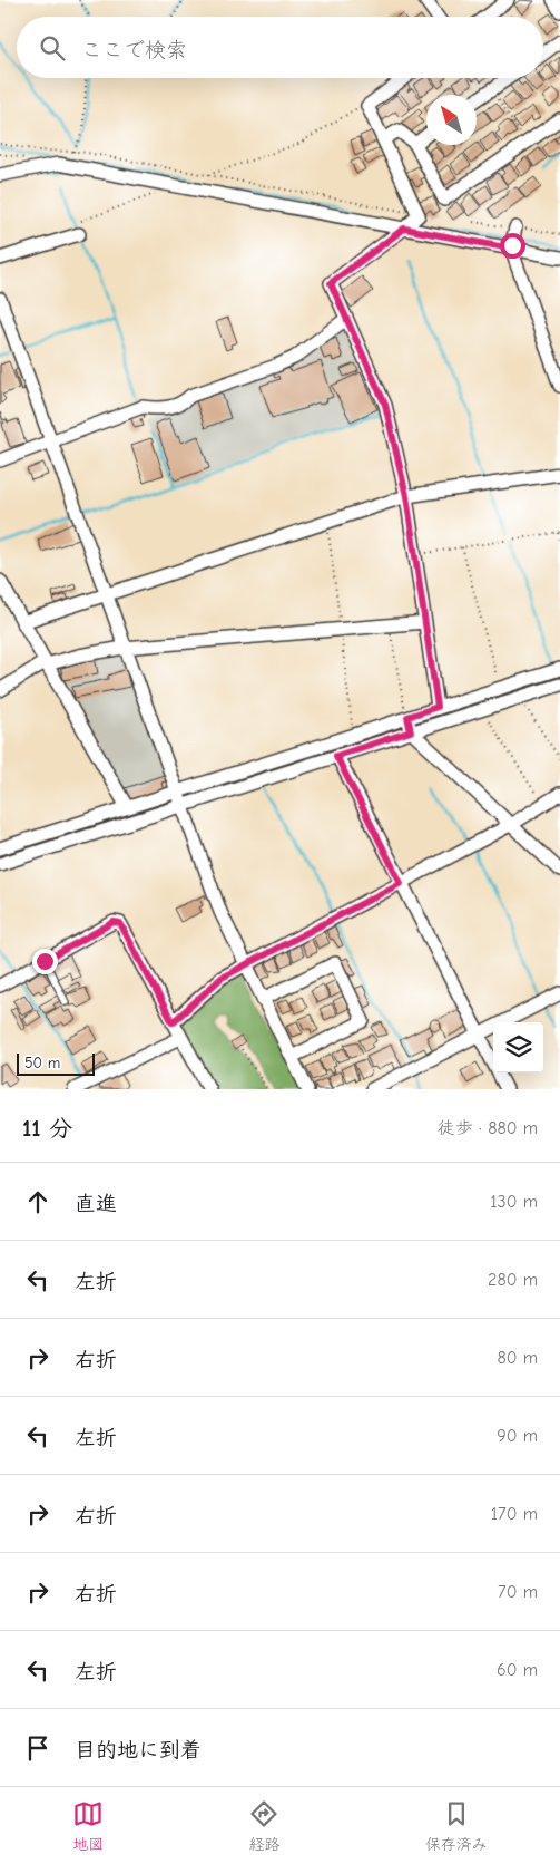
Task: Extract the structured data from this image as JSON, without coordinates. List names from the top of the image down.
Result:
{
  "scale_bar": "50 m",
  "north": "top left",
  "page": {
    "search": "ここで検索",
    "scale": "50 m",
    "heading": ["11 分", "徒歩 · 880 m"],
    "list": [
      ["直進", "130 m"],
      ["左折", "280 m"],
      ["右折", "80 m"],
      ["左折", "90 m"],
      ["右折", "170 m"],
      ["右折", "70 m"],
      ["左折", "60 m"],
      "目的地に到着"
    ],
    "nav": ["地図", "経路", "保存済み"]
  }
}
